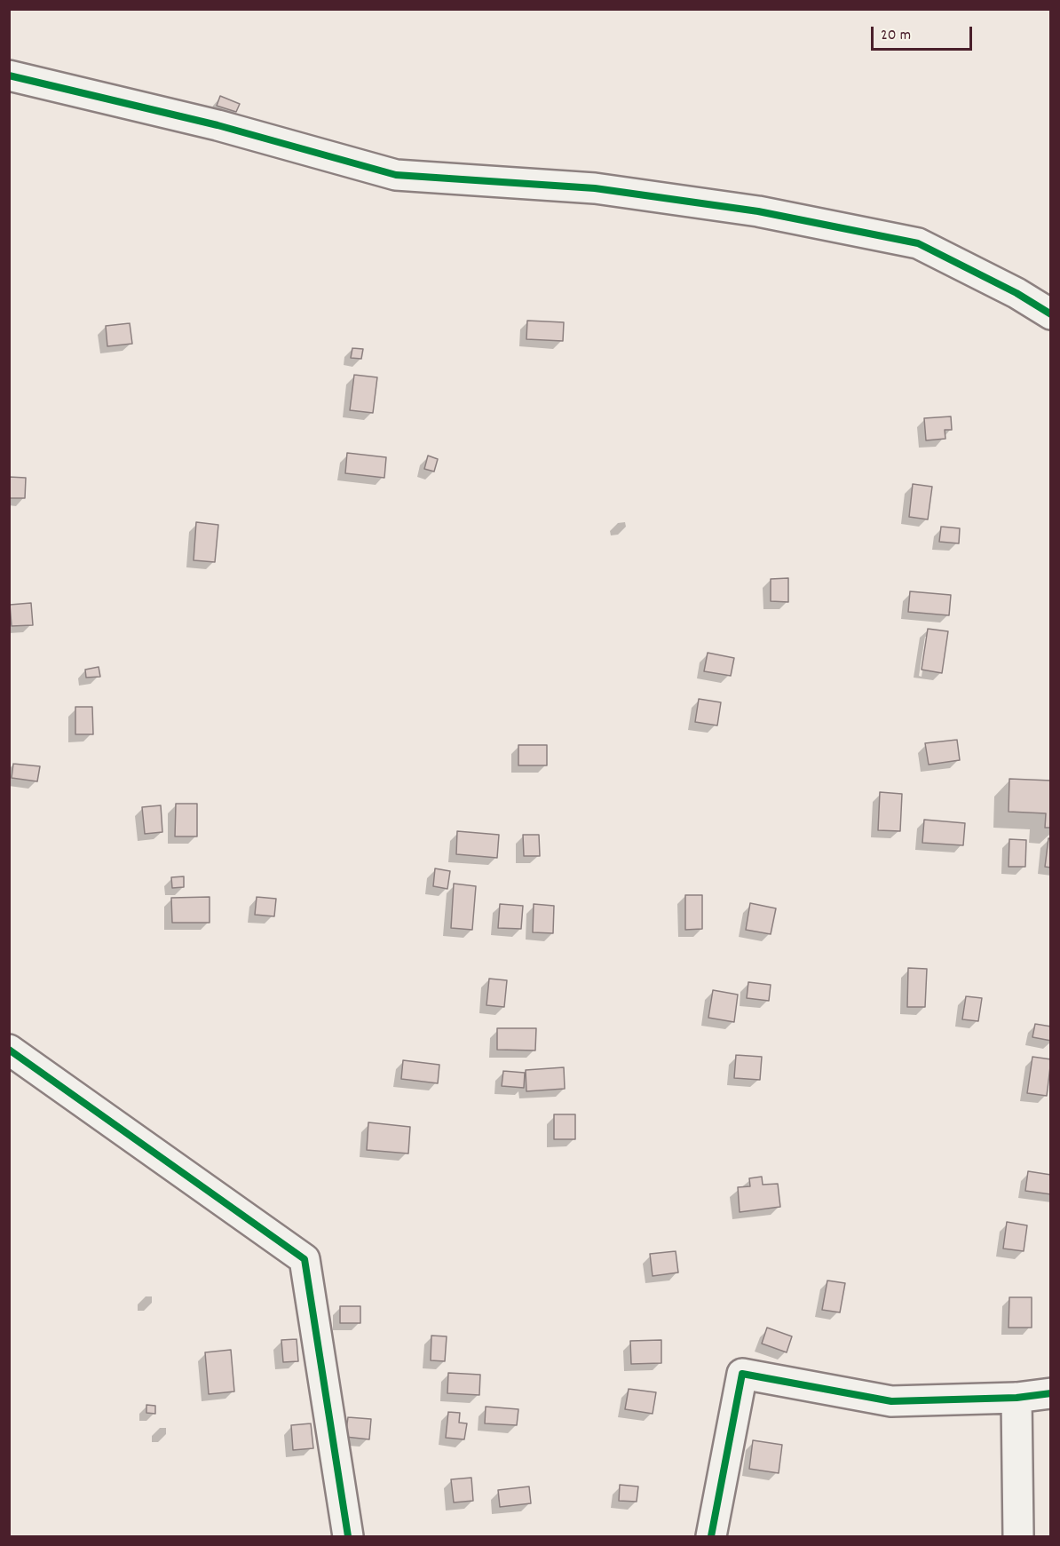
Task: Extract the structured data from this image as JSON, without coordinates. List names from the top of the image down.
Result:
{
  "scale_bar": "20 m"
}
